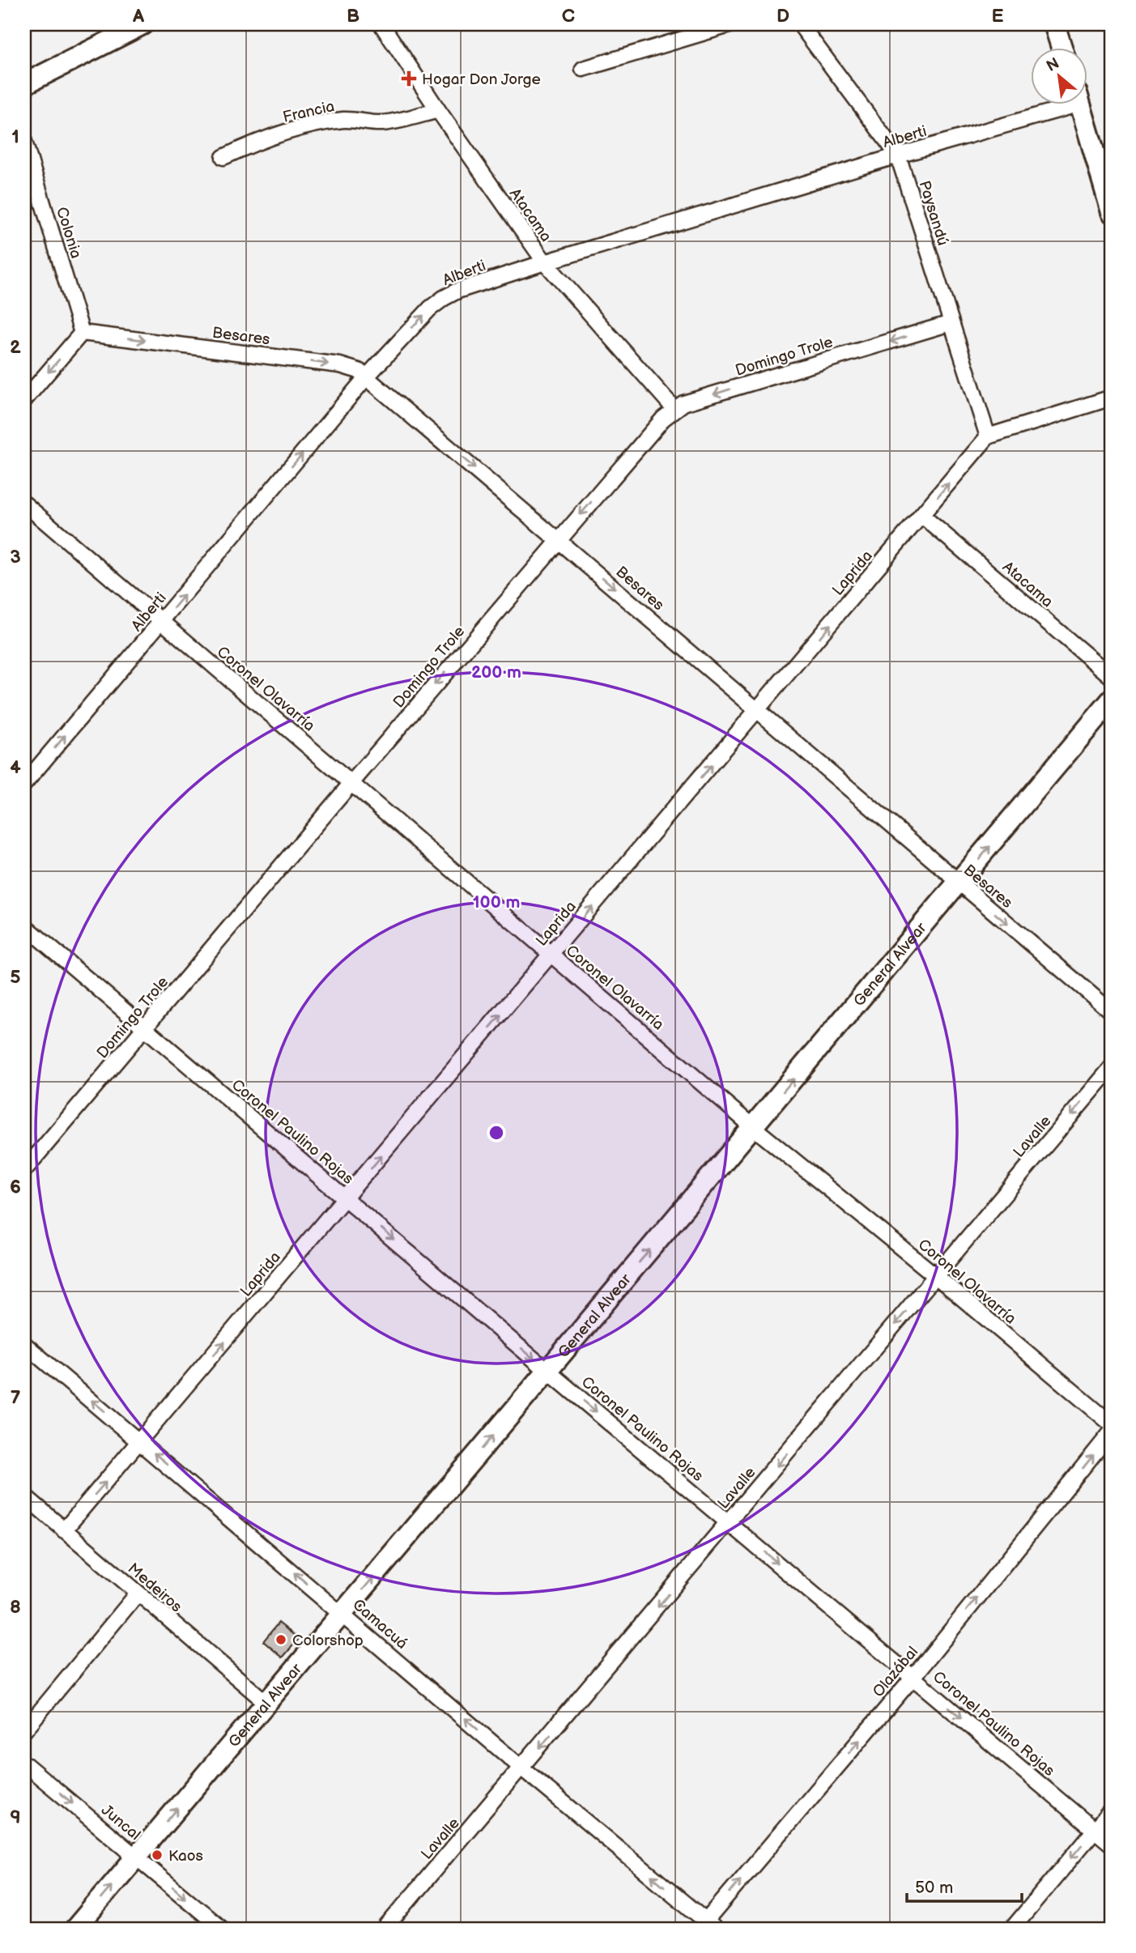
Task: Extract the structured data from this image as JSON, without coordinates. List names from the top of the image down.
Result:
{
  "streets": {
    "street": [
      "Francia",
      "Alberti",
      "Paysandú",
      "Atacama",
      "Colonia",
      "Besares",
      "Domingo Trole",
      "Laprida",
      "Coronel Olavarría",
      "General Alvear",
      "Coronel Paulino Rojas",
      "Lavalle",
      "Medeiros",
      "Camacuá",
      "Olazábal",
      "Juncal"
    ]
  },
  "crossings": [
    ["Francia", "Atacama"],
    ["Alberti", "Paysandú"],
    ["Alberti", "Atacama"],
    ["Alberti", "Besares"],
    ["Alberti", "Coronel Olavarría"],
    ["Paysandú", "Domingo Trole"],
    ["Paysandú", "Laprida"],
    ["Atacama", "Domingo Trole"],
    ["Atacama", "Laprida"],
    ["Colonia", "Besares"],
    ["Besares", "Domingo Trole"],
    ["Besares", "Laprida"],
    ["Besares", "General Alvear"],
    ["Domingo Trole", "Coronel Olavarría"],
    ["Domingo Trole", "Coronel Paulino Rojas"],
    ["Laprida", "Coronel Olavarría"],
    ["Laprida", "Coronel Paulino Rojas"],
    ["Laprida", "Medeiros"],
    ["Laprida", "Camacuá"],
    ["Coronel Olavarría", "General Alvear"],
    ["Coronel Olavarría", "Lavalle"],
    ["General Alvear", "Coronel Paulino Rojas"],
    ["General Alvear", "Medeiros"],
    ["General Alvear", "Camacuá"],
    ["General Alvear", "Juncal"],
    ["Coronel Paulino Rojas", "Lavalle"],
    ["Coronel Paulino Rojas", "Olazábal"],
    ["Lavalle", "Camacuá"],
    ["Camacuá", "Olazábal"]
  ],
  "one_way": [
    "Alberti",
    "Besares",
    "Domingo Trole",
    "Laprida",
    "General Alvear",
    "Coronel Paulino Rojas",
    "Lavalle",
    "Camacuá",
    "Olazábal",
    "Juncal"
  ],
  "places": {
    "health": ["Hogar Don Jorge"],
    "other": ["Colorshop", "Kaos"]
  },
  "scale_bar": "50 m",
  "north": "top left",
  "grid": {
    "columns": [
      "A",
      "B",
      "C",
      "D",
      "E"
    ],
    "rows": [
      "1",
      "2",
      "3",
      "4",
      "5",
      "6",
      "7",
      "8",
      "9"
    ]
  },
  "rings": ["200 m", "100 m"]
}
